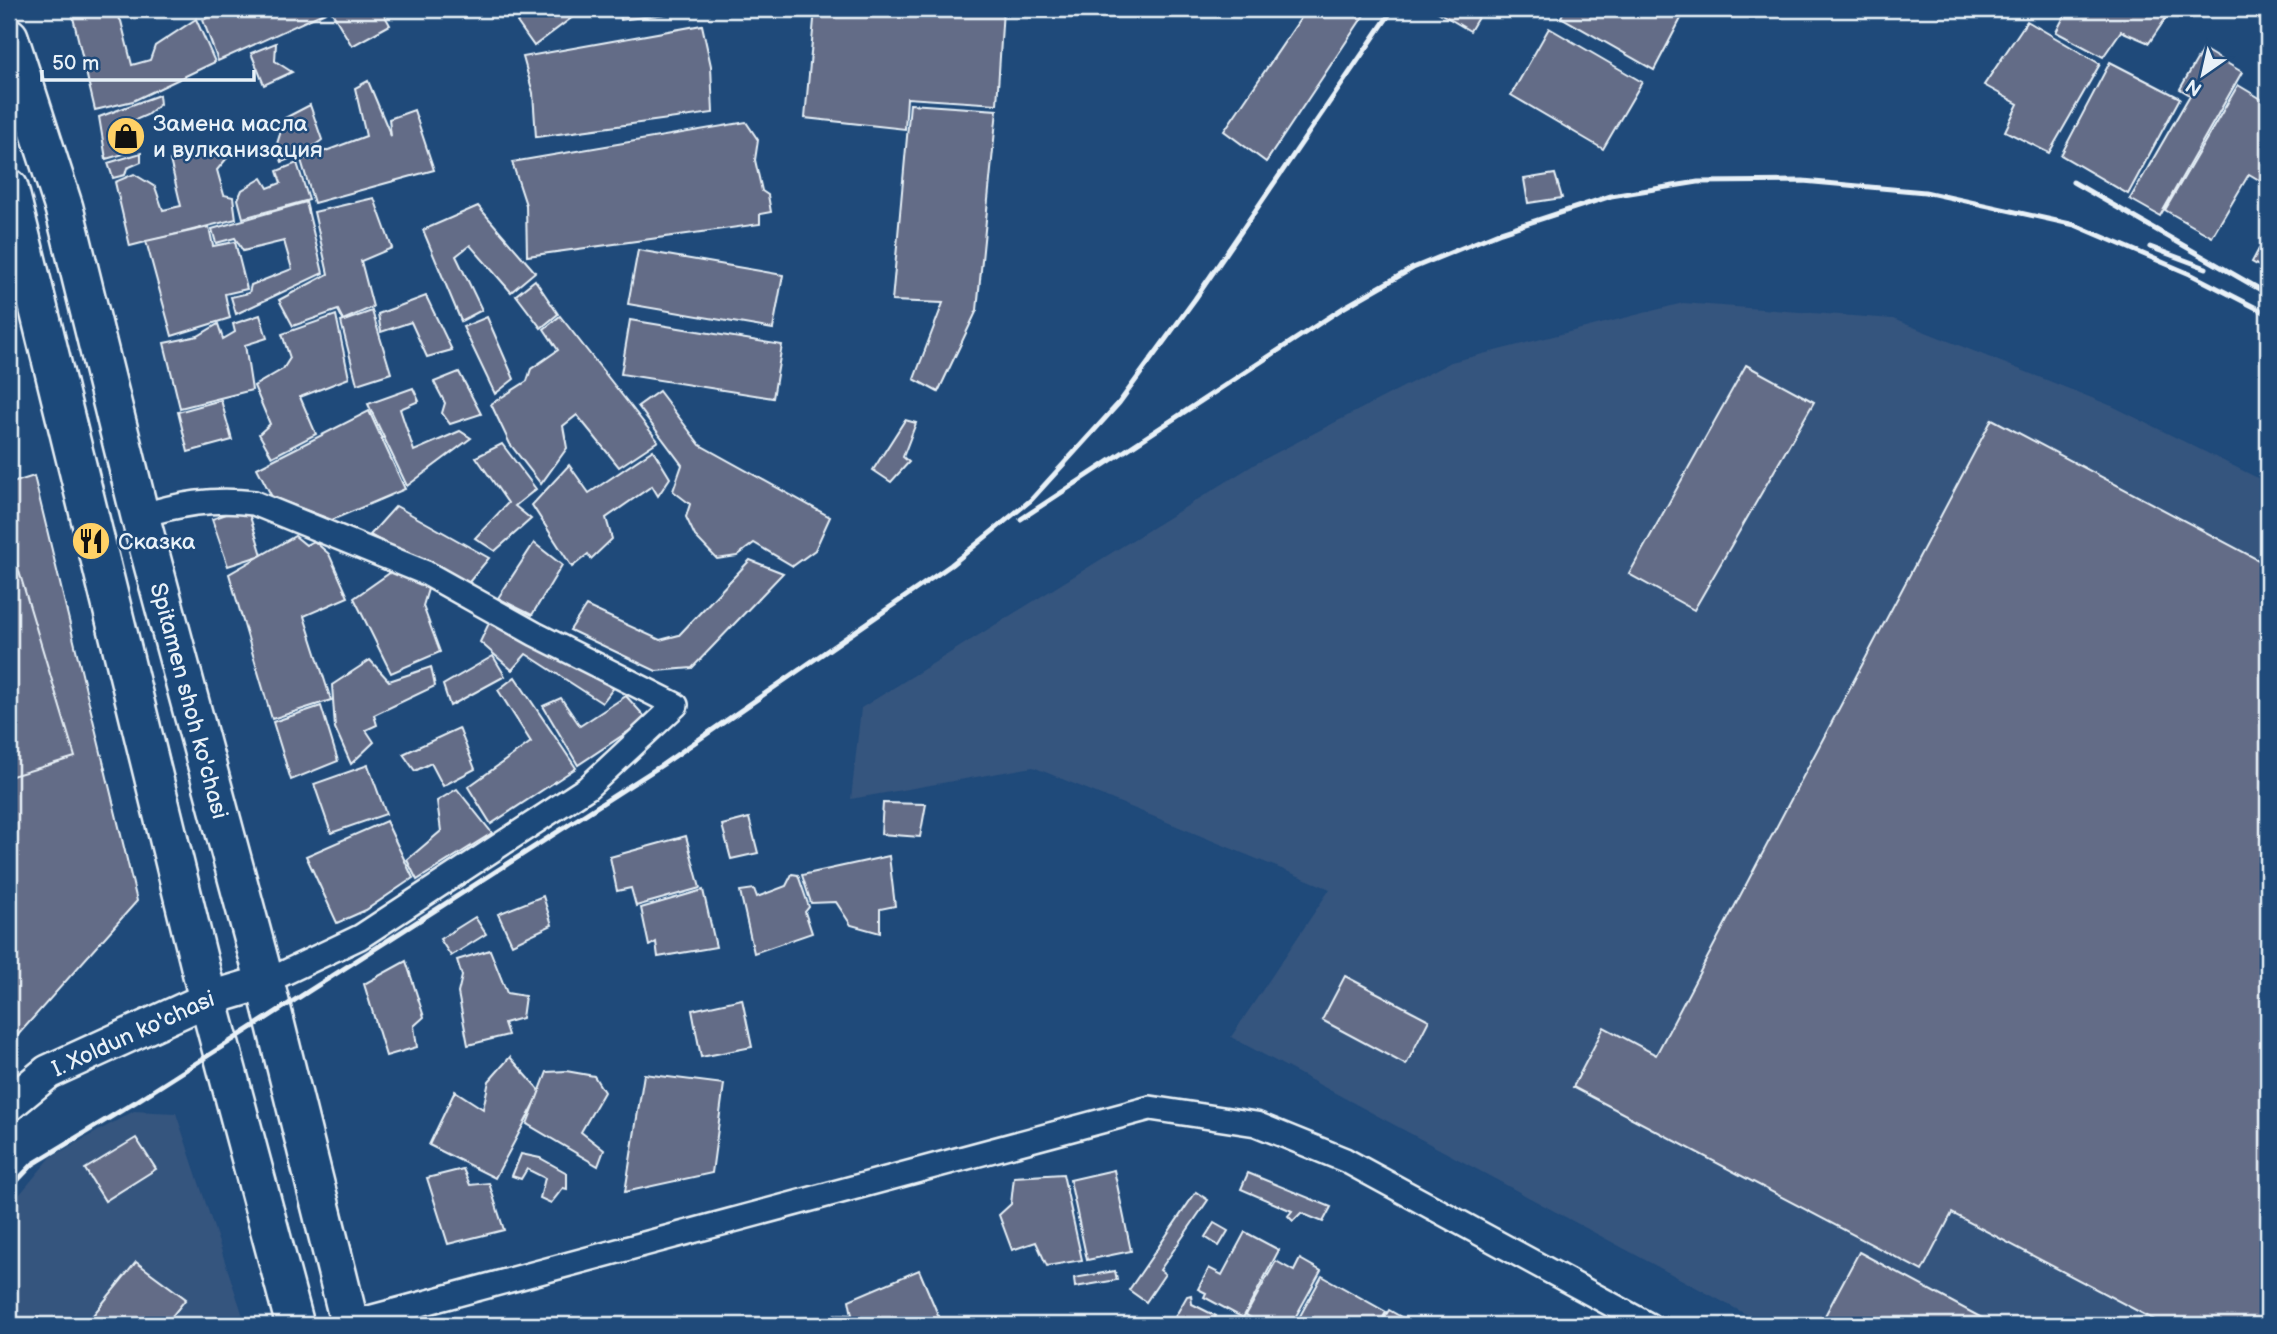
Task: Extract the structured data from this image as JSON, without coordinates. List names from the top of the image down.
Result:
{
  "streets": {
    "main road": ["Spitamen shoh ko'chasi"],
    "street": ["I. Xoldun ko'chasi"]
  },
  "crossings": [
    ["Spitamen shoh ko'chasi", "I. Xoldun ko'chasi"]
  ],
  "places": {
    "shop": ["Замена масла и вулканизация"],
    "restaurant": ["Сказка"]
  },
  "scale_bar": "50 m",
  "north": "bottom left"
}
